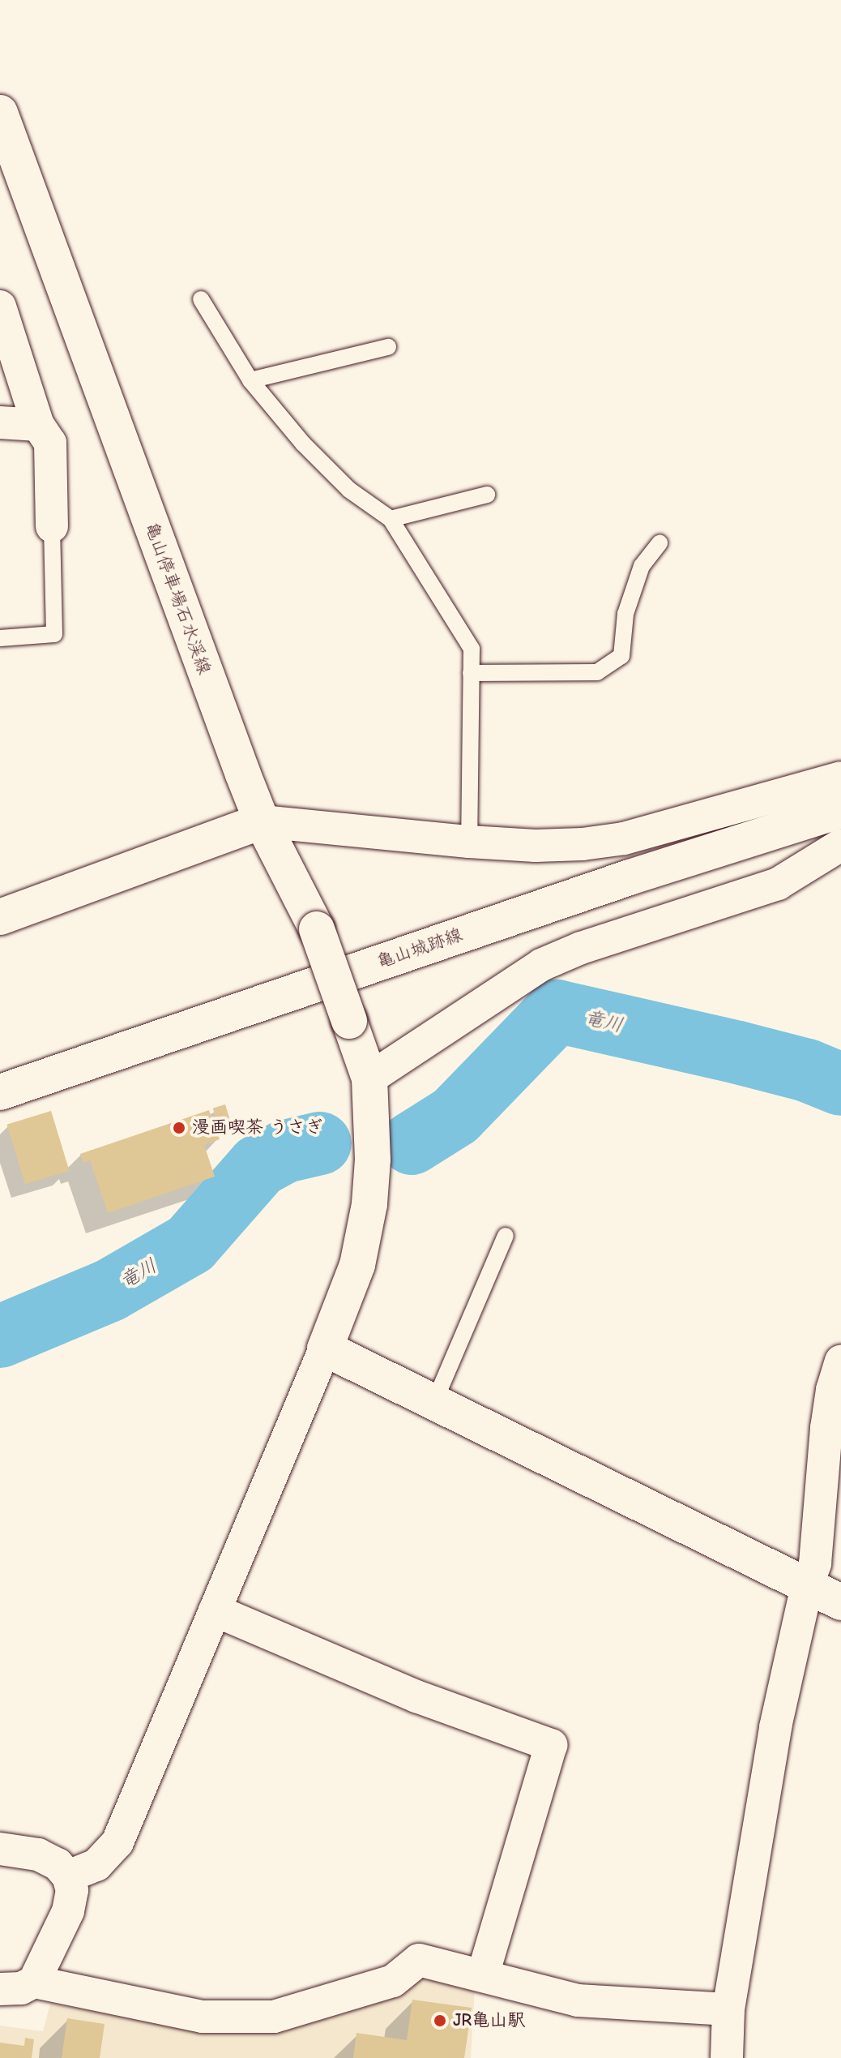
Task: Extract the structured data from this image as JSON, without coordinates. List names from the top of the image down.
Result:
{
  "streets": {
    "main road": ["亀山停車場石水渓線", "亀山城跡線"]
  },
  "water": ["竜川"],
  "places": ["漫画喫茶 うさぎ", "JR亀山駅"]
}
